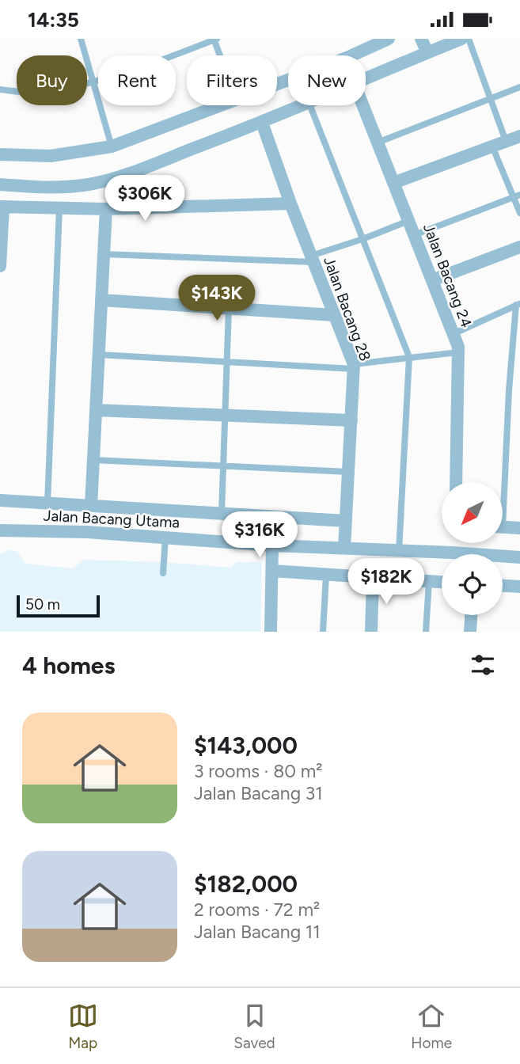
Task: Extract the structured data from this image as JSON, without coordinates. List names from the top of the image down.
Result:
{
  "streets": {
    "street": ["Jalan Bacang 24", "Jalan Bacang 28", "Jalan Bacang Utama"]
  },
  "crossings": [
    ["Jalan Bacang 28", "Jalan Bacang Utama"]
  ],
  "scale_bar": "50 m",
  "north": "bottom left",
  "page": {
    "status": "14:35",
    "chip": [
      "Buy",
      "Rent",
      "Filters",
      "New"
    ],
    "price": [
      "$306K",
      "$143K",
      "$316K",
      "$182K"
    ],
    "scale": "50 m",
    "heading": "4 homes",
    "list": [
      {
        "name": "$143,000",
        "note": "3 rooms · 80 m² · Jalan Bacang 31"
      },
      {
        "name": "$182,000",
        "note": "2 rooms · 72 m² · Jalan Bacang 11"
      }
    ],
    "tabs": ["Map", "Saved", "Home"]
  }
}
